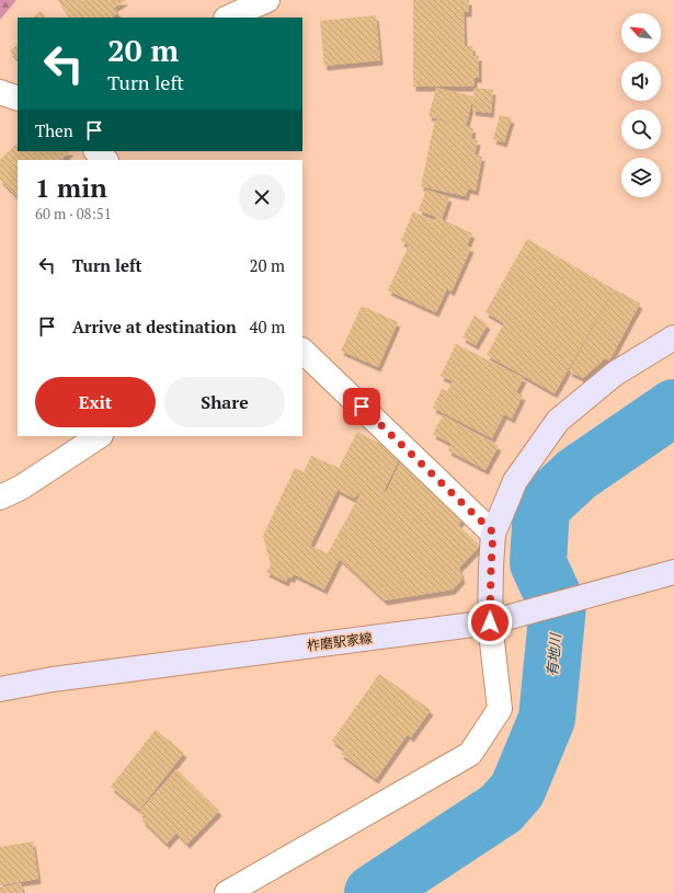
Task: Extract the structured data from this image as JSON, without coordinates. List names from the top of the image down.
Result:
{
  "streets": {
    "main road": ["柞磨駅家線"]
  },
  "water": ["有地川"],
  "north": "top left",
  "page": {
    "turn": ["20 m", "Turn left"],
    "then": "Then",
    "heading": ["1 min", "60 m · 08:51"],
    "list": [
      {
        "name": "Turn left",
        "value": "20 m"
      },
      {
        "name": "Arrive at destination",
        "value": "40 m"
      }
    ],
    "buttons": ["Exit", "Share"]
  }
}
